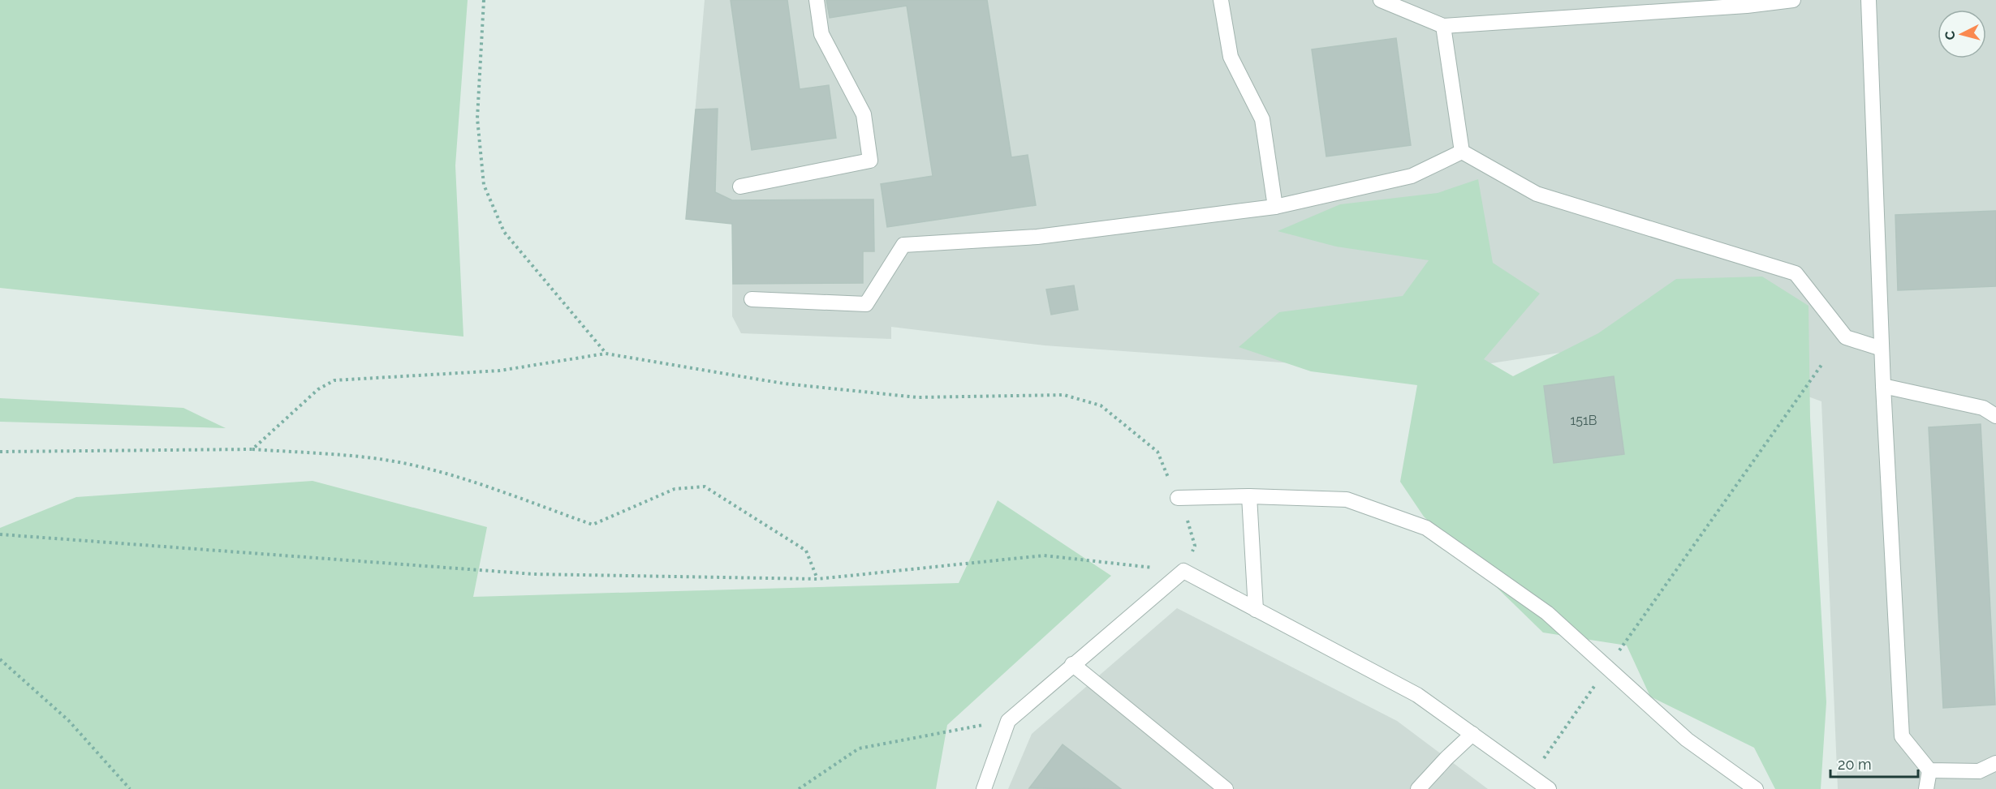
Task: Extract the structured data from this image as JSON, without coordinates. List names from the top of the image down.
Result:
{
  "house_numbers": ["151В"],
  "scale_bar": "20 m",
  "north": "left"
}
